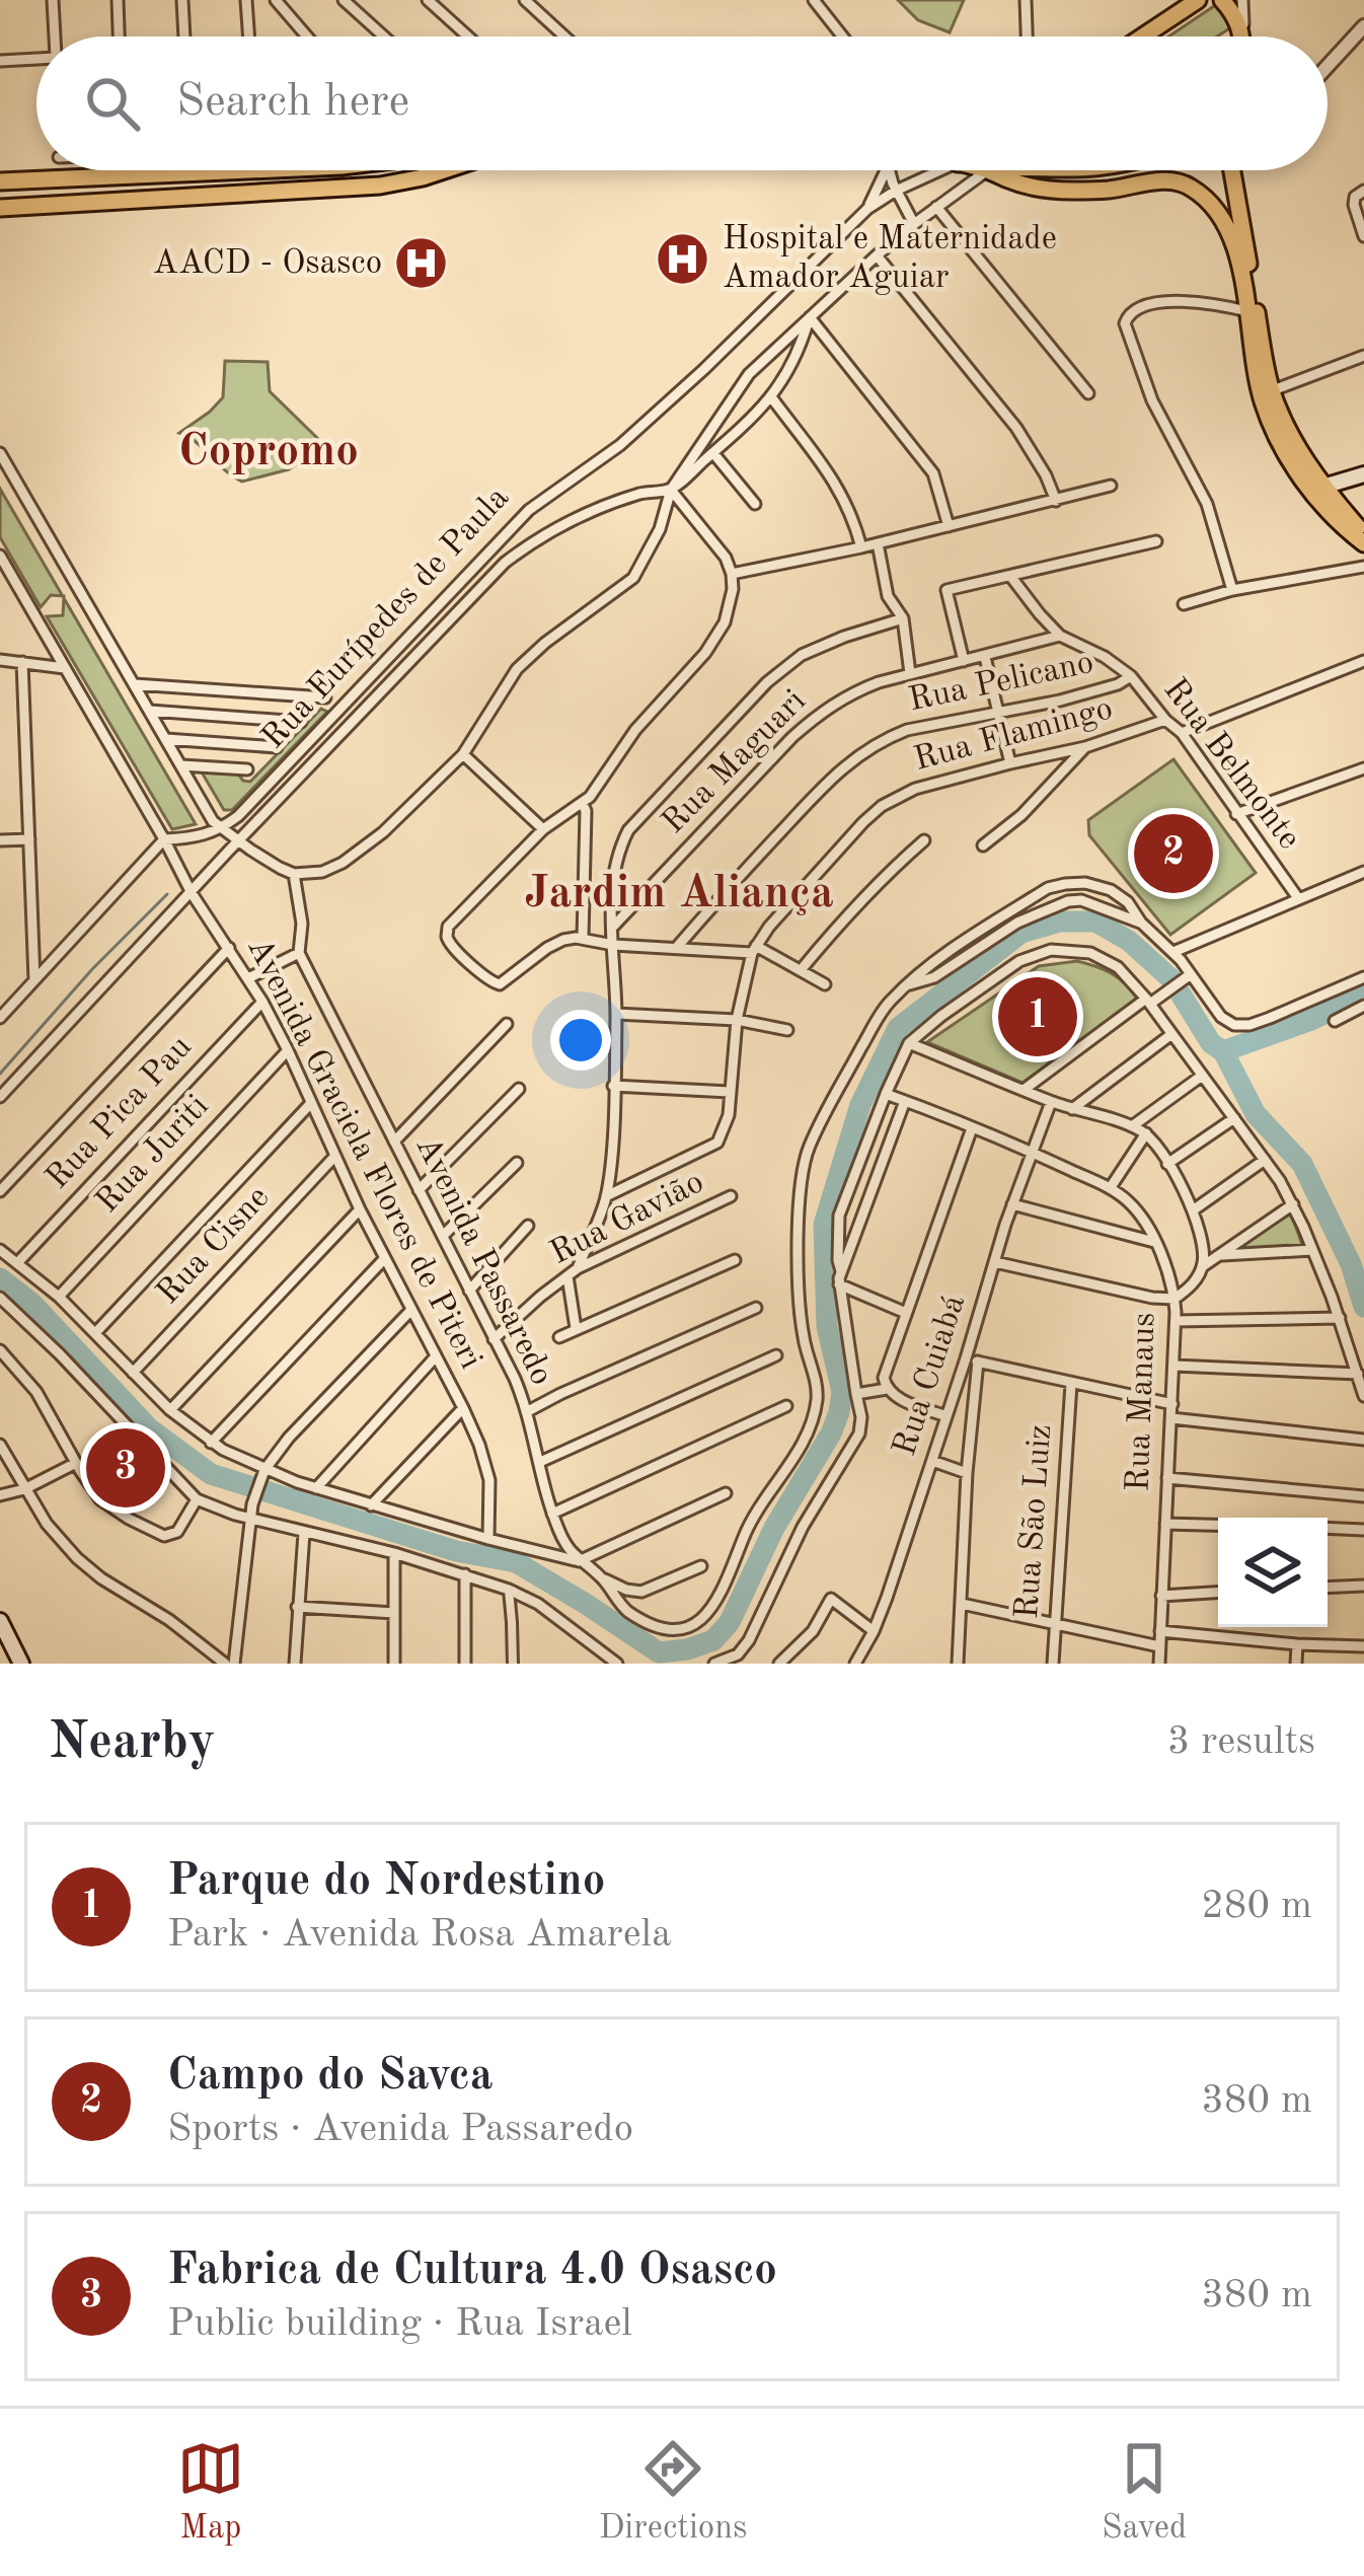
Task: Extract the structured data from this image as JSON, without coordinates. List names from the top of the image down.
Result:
{
  "streets": {
    "street": [
      "Rua Eurípedes de Paula",
      "Rua Pelicano",
      "Rua Flamingo",
      "Rua Maguari",
      "Rua Belmonte",
      "Rua Pica Pau",
      "Avenida Graciela Flores de Piteri",
      "Rua Juriti",
      "Rua Gavião",
      "Rua Cisne",
      "Avenida Passaredo",
      "Rua Cuiabá",
      "Rua Manaus",
      "Rua São Luiz"
    ]
  },
  "crossings": [
    ["Rua Pelicano", "Rua Belmonte"],
    ["Rua Flamingo", "Rua Belmonte"],
    ["Rua Maguari", "Rua Belmonte"],
    ["Rua Pica Pau", "Avenida Graciela Flores de Piteri"],
    ["Avenida Graciela Flores de Piteri", "Rua Juriti"],
    ["Avenida Graciela Flores de Piteri", "Rua Cisne"],
    ["Rua Gavião", "Avenida Passaredo"],
    ["Rua Cuiabá", "Rua Manaus"]
  ],
  "districts": ["Copromo", "Jardim Aliança"],
  "places": {
    "hospital": ["Hospital e Maternidade Amador Aguiar", "AACD - Osasco"]
  },
  "page": {
    "search": "Search here",
    "pins": ["2", "1", "3"],
    "heading": ["Nearby", "3 results"],
    "list": [
      {
        "mark": "1",
        "name": "Parque do Nordestino",
        "note": "Park · Avenida Rosa Amarela",
        "value": "280 m"
      },
      {
        "mark": "2",
        "name": "Campo do Savca",
        "note": "Sports · Avenida Passaredo",
        "value": "380 m"
      },
      {
        "mark": "3",
        "name": "Fabrica de Cultura 4.0 Osasco",
        "note": "Public building · Rua Israel",
        "value": "380 m"
      }
    ],
    "nav": ["Map", "Directions", "Saved"]
  }
}
